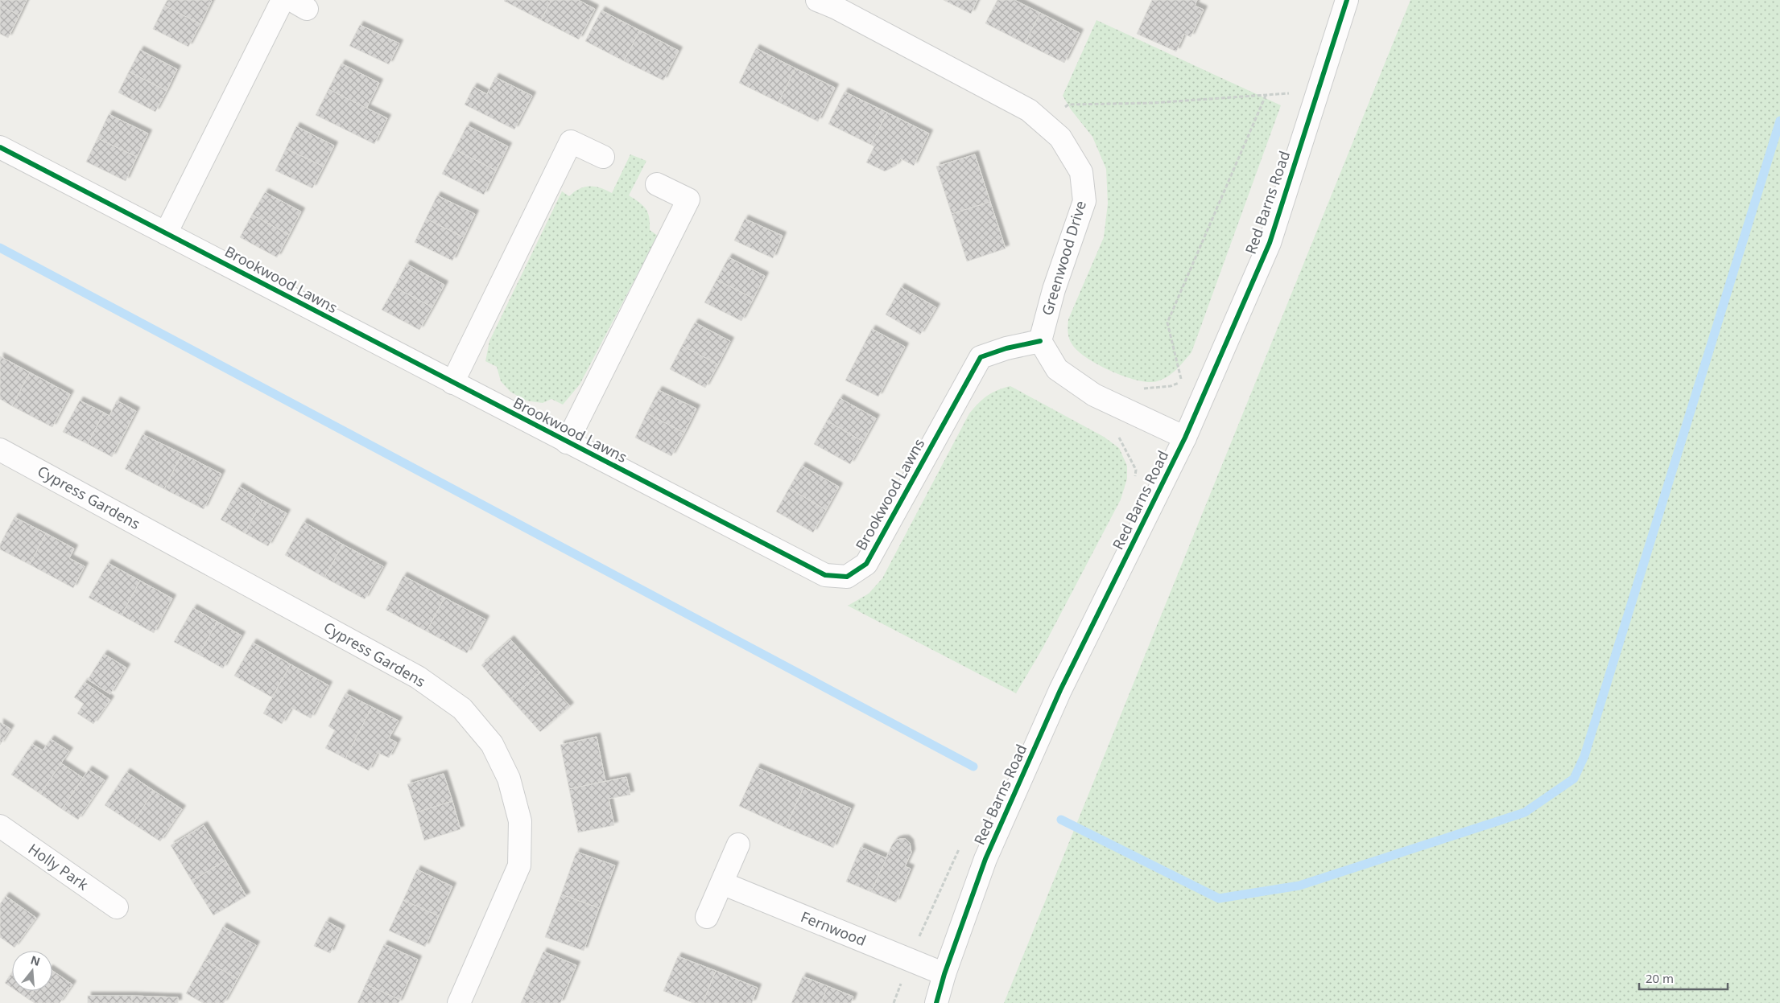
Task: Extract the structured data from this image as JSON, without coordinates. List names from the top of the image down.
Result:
{
  "streets": {
    "street": [
      "Red Barns Road",
      "Greenwood Drive",
      "Brookwood Lawns",
      "Cypress Gardens",
      "Holly Park",
      "Fernwood"
    ]
  },
  "crossings": [
    ["Red Barns Road", "Fernwood"],
    ["Greenwood Drive", "Brookwood Lawns"]
  ],
  "scale_bar": "20 m",
  "north": "top"
}
